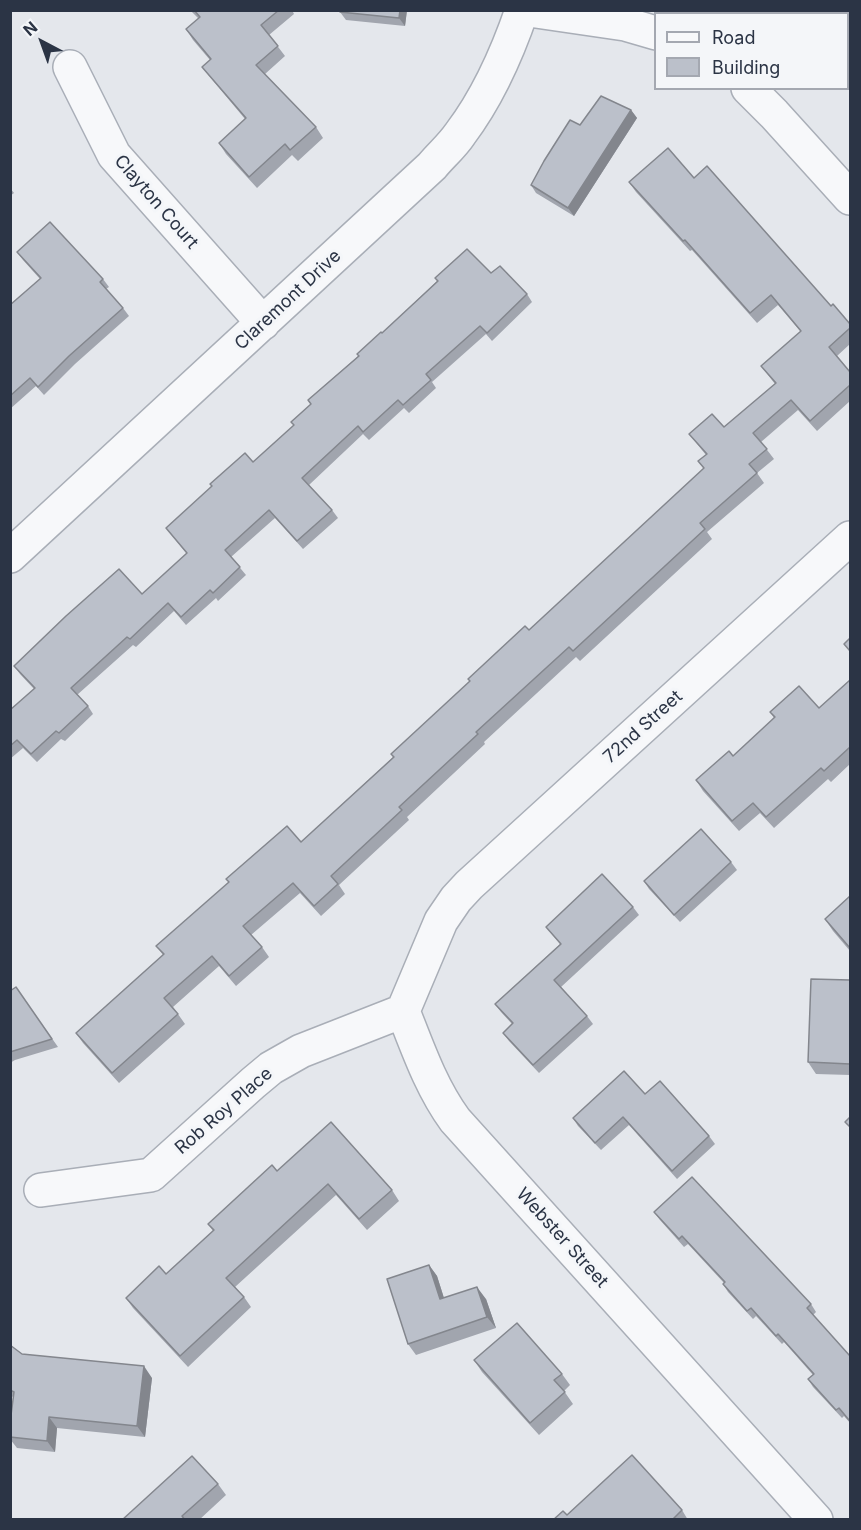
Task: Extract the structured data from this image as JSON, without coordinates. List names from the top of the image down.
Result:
{
  "streets": {
    "street": [
      "Clayton Court",
      "Claremont Drive",
      "72nd Street",
      "Rob Roy Place",
      "Webster Street"
    ]
  },
  "crossings": [
    ["Clayton Court", "Claremont Drive"],
    ["72nd Street", "Rob Roy Place"],
    ["72nd Street", "Webster Street"],
    ["Rob Roy Place", "Webster Street"]
  ],
  "legend": ["Road", "Building"],
  "north": "top left"
}
